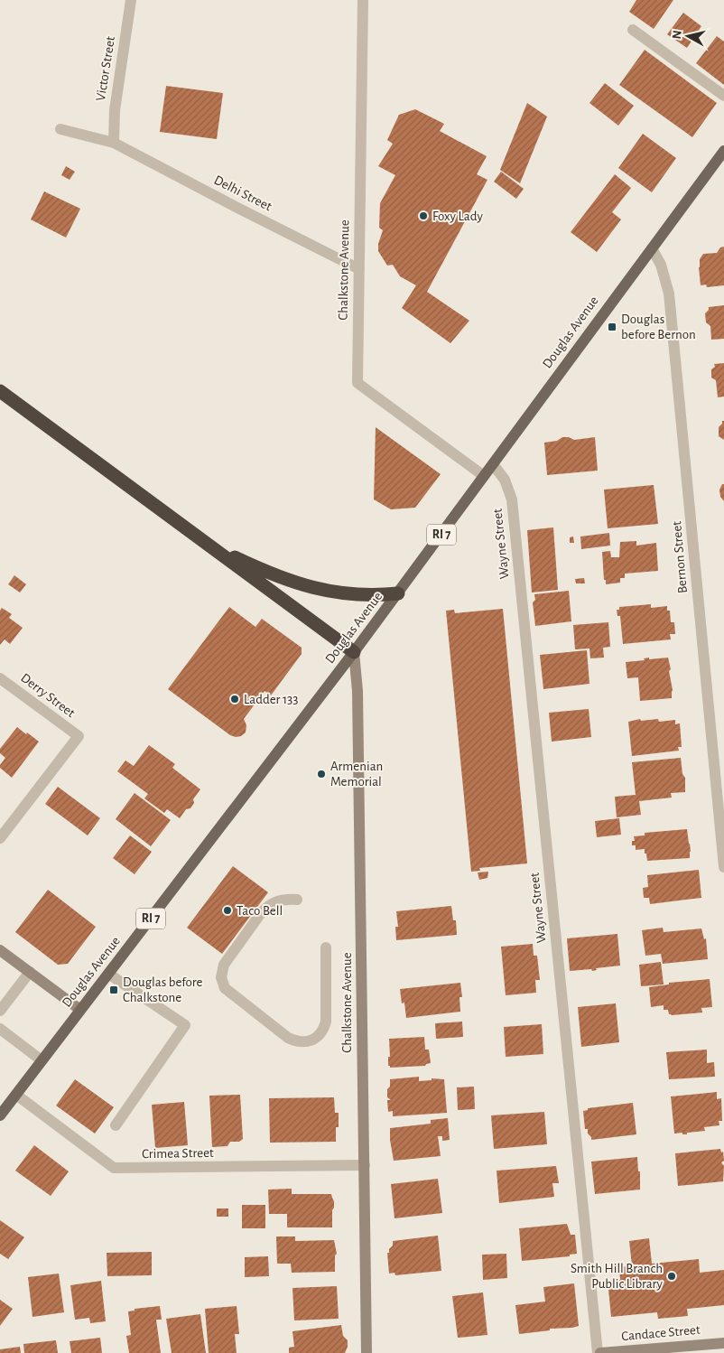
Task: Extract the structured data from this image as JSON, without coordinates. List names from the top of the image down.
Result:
{
  "streets": {
    "main road": [
      "Chalkstone Avenue",
      "Douglas Avenue",
      "RI 7",
      "Candace Street"
    ],
    "street": [
      "Victor Street",
      "Delhi Street",
      "Wayne Street",
      "Bernon Street",
      "Derry Street",
      "Crimea Street"
    ]
  },
  "crossings": [
    ["Victor Street", "Delhi Street"],
    ["Delhi Street", "Chalkstone Avenue"],
    ["Chalkstone Avenue", "Douglas Avenue"],
    ["Chalkstone Avenue", "Crimea Street"],
    ["Douglas Avenue", "Wayne Street"],
    ["Douglas Avenue", "Bernon Street"],
    ["Douglas Avenue", "Crimea Street"],
    ["Wayne Street", "Candace Street"]
  ],
  "places": {
    "other": [
      "Foxy Lady",
      "Ladder 133",
      "Armenian Memorial",
      "Taco Bell",
      "Smith Hill Branch Public Library"
    ],
    "transit": ["Douglas before Bernon", "Douglas before Chalkstone"]
  },
  "north": "left"
}
